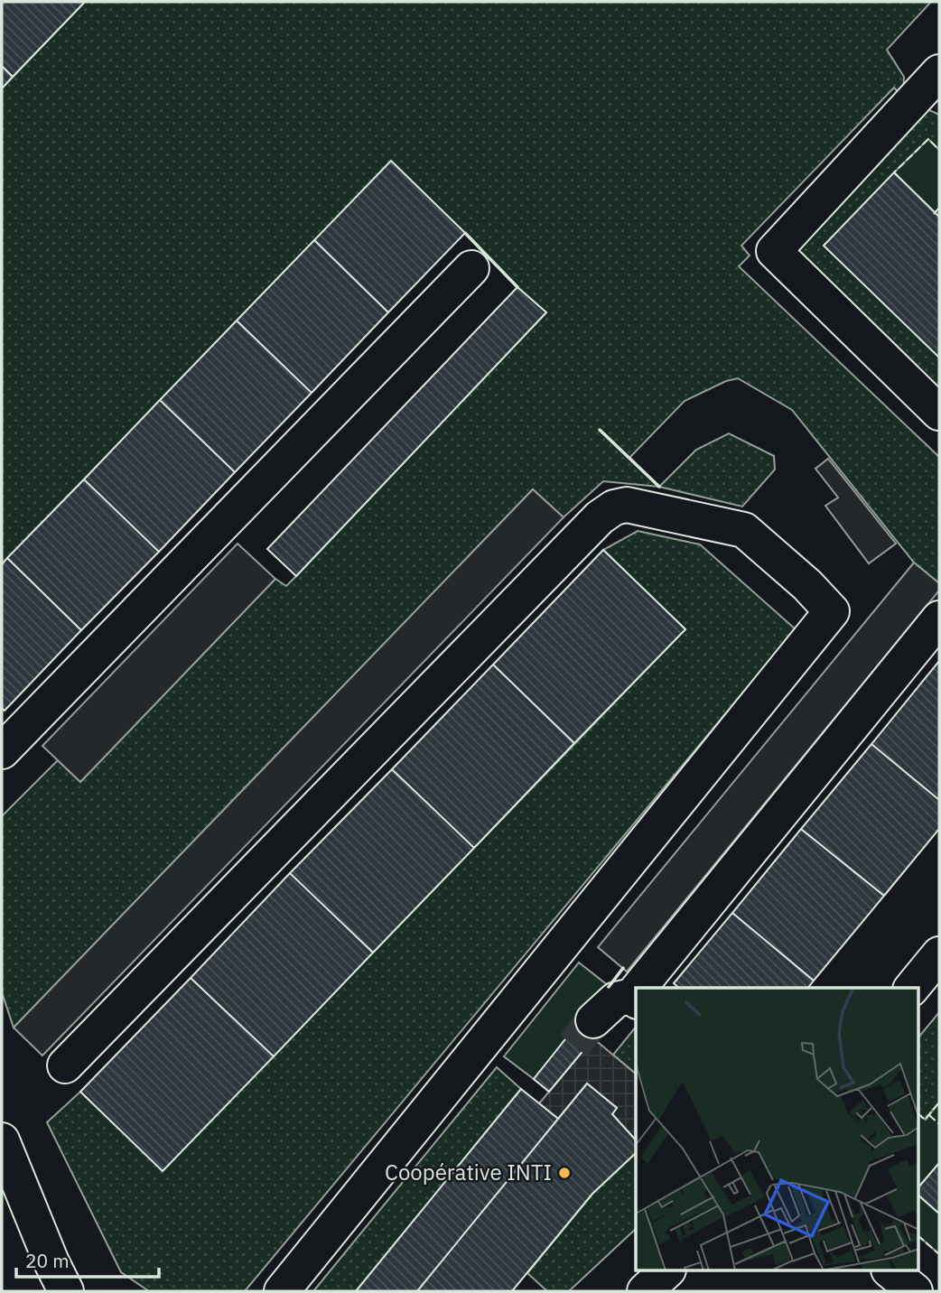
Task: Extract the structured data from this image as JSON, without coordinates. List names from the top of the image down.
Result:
{
  "places": ["Coopérative INTI"],
  "scale_bar": "20 m"
}
